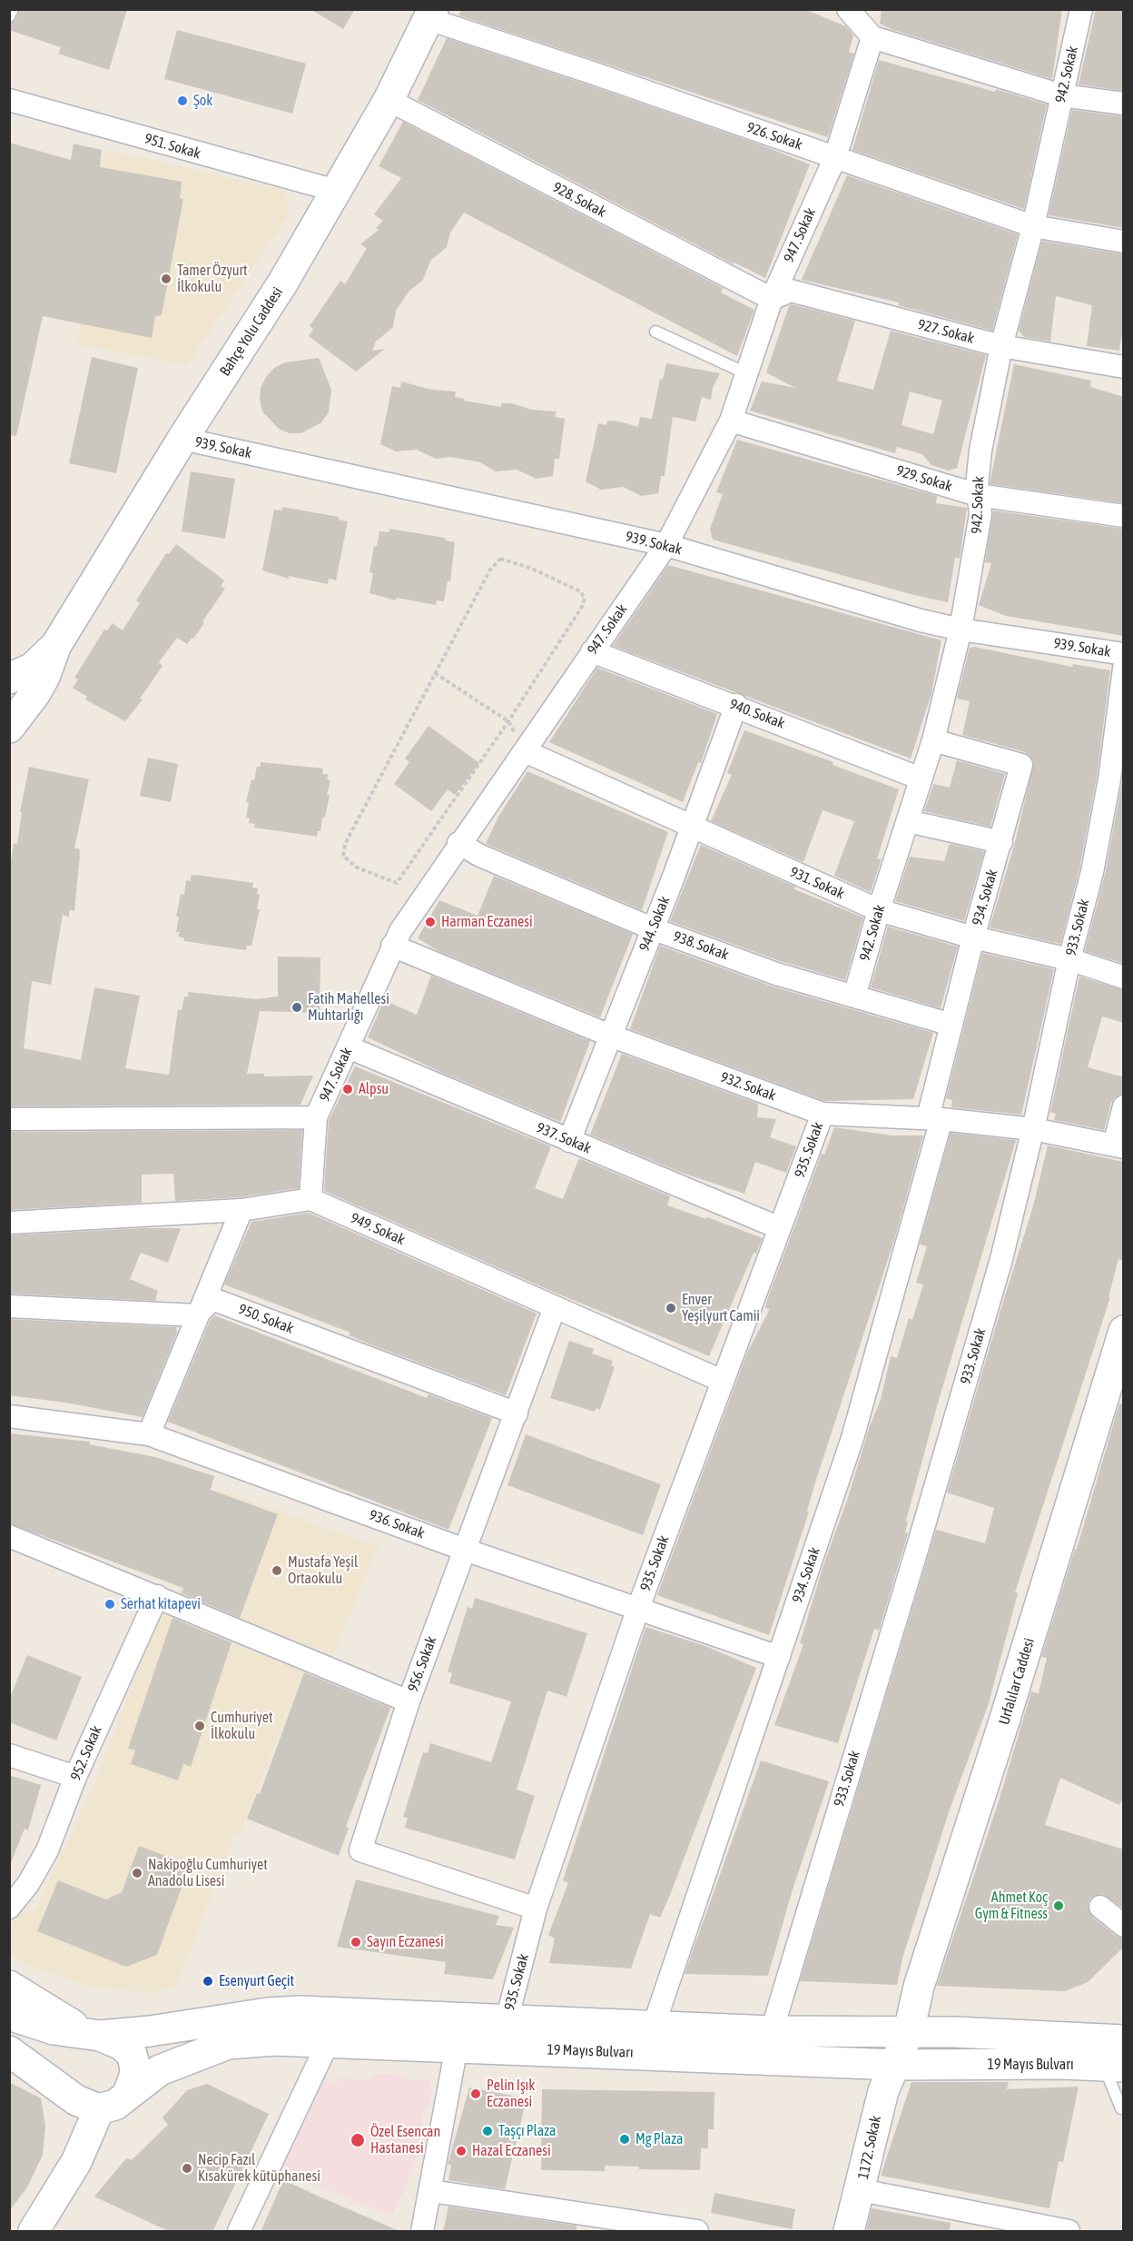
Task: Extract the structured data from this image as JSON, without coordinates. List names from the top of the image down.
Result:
{
  "streets": {
    "main road": [
      "Bahçe Yolu Caddesi",
      "Urfalılar Caddesi",
      "19 Mayıs Bulvarı",
      "1172. Sokak"
    ],
    "street": [
      "942. Sokak",
      "926. Sokak",
      "951. Sokak",
      "928. Sokak",
      "947. Sokak",
      "927. Sokak",
      "939. Sokak",
      "929. Sokak",
      "940. Sokak",
      "931. Sokak",
      "934. Sokak",
      "944. Sokak",
      "933. Sokak",
      "938. Sokak",
      "932. Sokak",
      "937. Sokak",
      "935. Sokak",
      "949. Sokak",
      "950. Sokak",
      "936. Sokak",
      "956. Sokak",
      "952. Sokak"
    ]
  },
  "crossings": [
    ["942. Sokak", "926. Sokak"],
    ["942. Sokak", "927. Sokak"],
    ["942. Sokak", "939. Sokak"],
    ["942. Sokak", "929. Sokak"],
    ["942. Sokak", "940. Sokak"],
    ["942. Sokak", "931. Sokak"],
    ["942. Sokak", "934. Sokak"],
    ["942. Sokak", "938. Sokak"],
    ["926. Sokak", "947. Sokak"],
    ["926. Sokak", "Bahçe Yolu Caddesi"],
    ["951. Sokak", "Bahçe Yolu Caddesi"],
    ["928. Sokak", "947. Sokak"],
    ["928. Sokak", "Bahçe Yolu Caddesi"],
    ["928. Sokak", "927. Sokak"],
    ["947. Sokak", "927. Sokak"],
    ["947. Sokak", "939. Sokak"],
    ["947. Sokak", "929. Sokak"],
    ["947. Sokak", "940. Sokak"],
    ["947. Sokak", "931. Sokak"],
    ["947. Sokak", "938. Sokak"],
    ["947. Sokak", "932. Sokak"],
    ["947. Sokak", "937. Sokak"],
    ["947. Sokak", "949. Sokak"],
    ["Bahçe Yolu Caddesi", "939. Sokak"],
    ["940. Sokak", "944. Sokak"],
    ["931. Sokak", "934. Sokak"],
    ["931. Sokak", "944. Sokak"],
    ["931. Sokak", "933. Sokak"],
    ["934. Sokak", "938. Sokak"],
    ["934. Sokak", "932. Sokak"],
    ["934. Sokak", "936. Sokak"],
    ["934. Sokak", "19 Mayıs Bulvarı"],
    ["944. Sokak", "938. Sokak"],
    ["944. Sokak", "932. Sokak"],
    ["944. Sokak", "937. Sokak"],
    ["933. Sokak", "932. Sokak"],
    ["933. Sokak", "19 Mayıs Bulvarı"],
    ["932. Sokak", "935. Sokak"],
    ["937. Sokak", "935. Sokak"],
    ["935. Sokak", "949. Sokak"],
    ["935. Sokak", "936. Sokak"],
    ["935. Sokak", "956. Sokak"],
    ["935. Sokak", "19 Mayıs Bulvarı"],
    ["949. Sokak", "956. Sokak"],
    ["950. Sokak", "956. Sokak"],
    ["936. Sokak", "956. Sokak"],
    ["Urfalılar Caddesi", "19 Mayıs Bulvarı"],
    ["Urfalılar Caddesi", "1172. Sokak"],
    ["19 Mayıs Bulvarı", "1172. Sokak"]
  ],
  "places": [
    "Şok",
    "Tamer Özyurt İlkokulu",
    "Harman Eczanesi",
    "Fatih Mahellesi Muhtarlığı",
    "Alpsu",
    "Enver Yeşilyurt Camii",
    "Mustafa Yeşil Ortaokulu",
    "Serhat kitapevi",
    "Cumhuriyet İlkokulu",
    "Nakipoğlu Cumhuriyet Anadolu Lisesi",
    "Ahmet Koç Gym & Fitness",
    "Sayın Eczanesi",
    "Esenyurt Geçit",
    "Pelin Işık Eczanesi",
    "Taşçı Plaza",
    "Mg Plaza",
    "Özel Esencan Hastanesi",
    "Hazal Eczanesi",
    "Necip Fazıl Kısakürek kütüphanesi"
  ]
}
